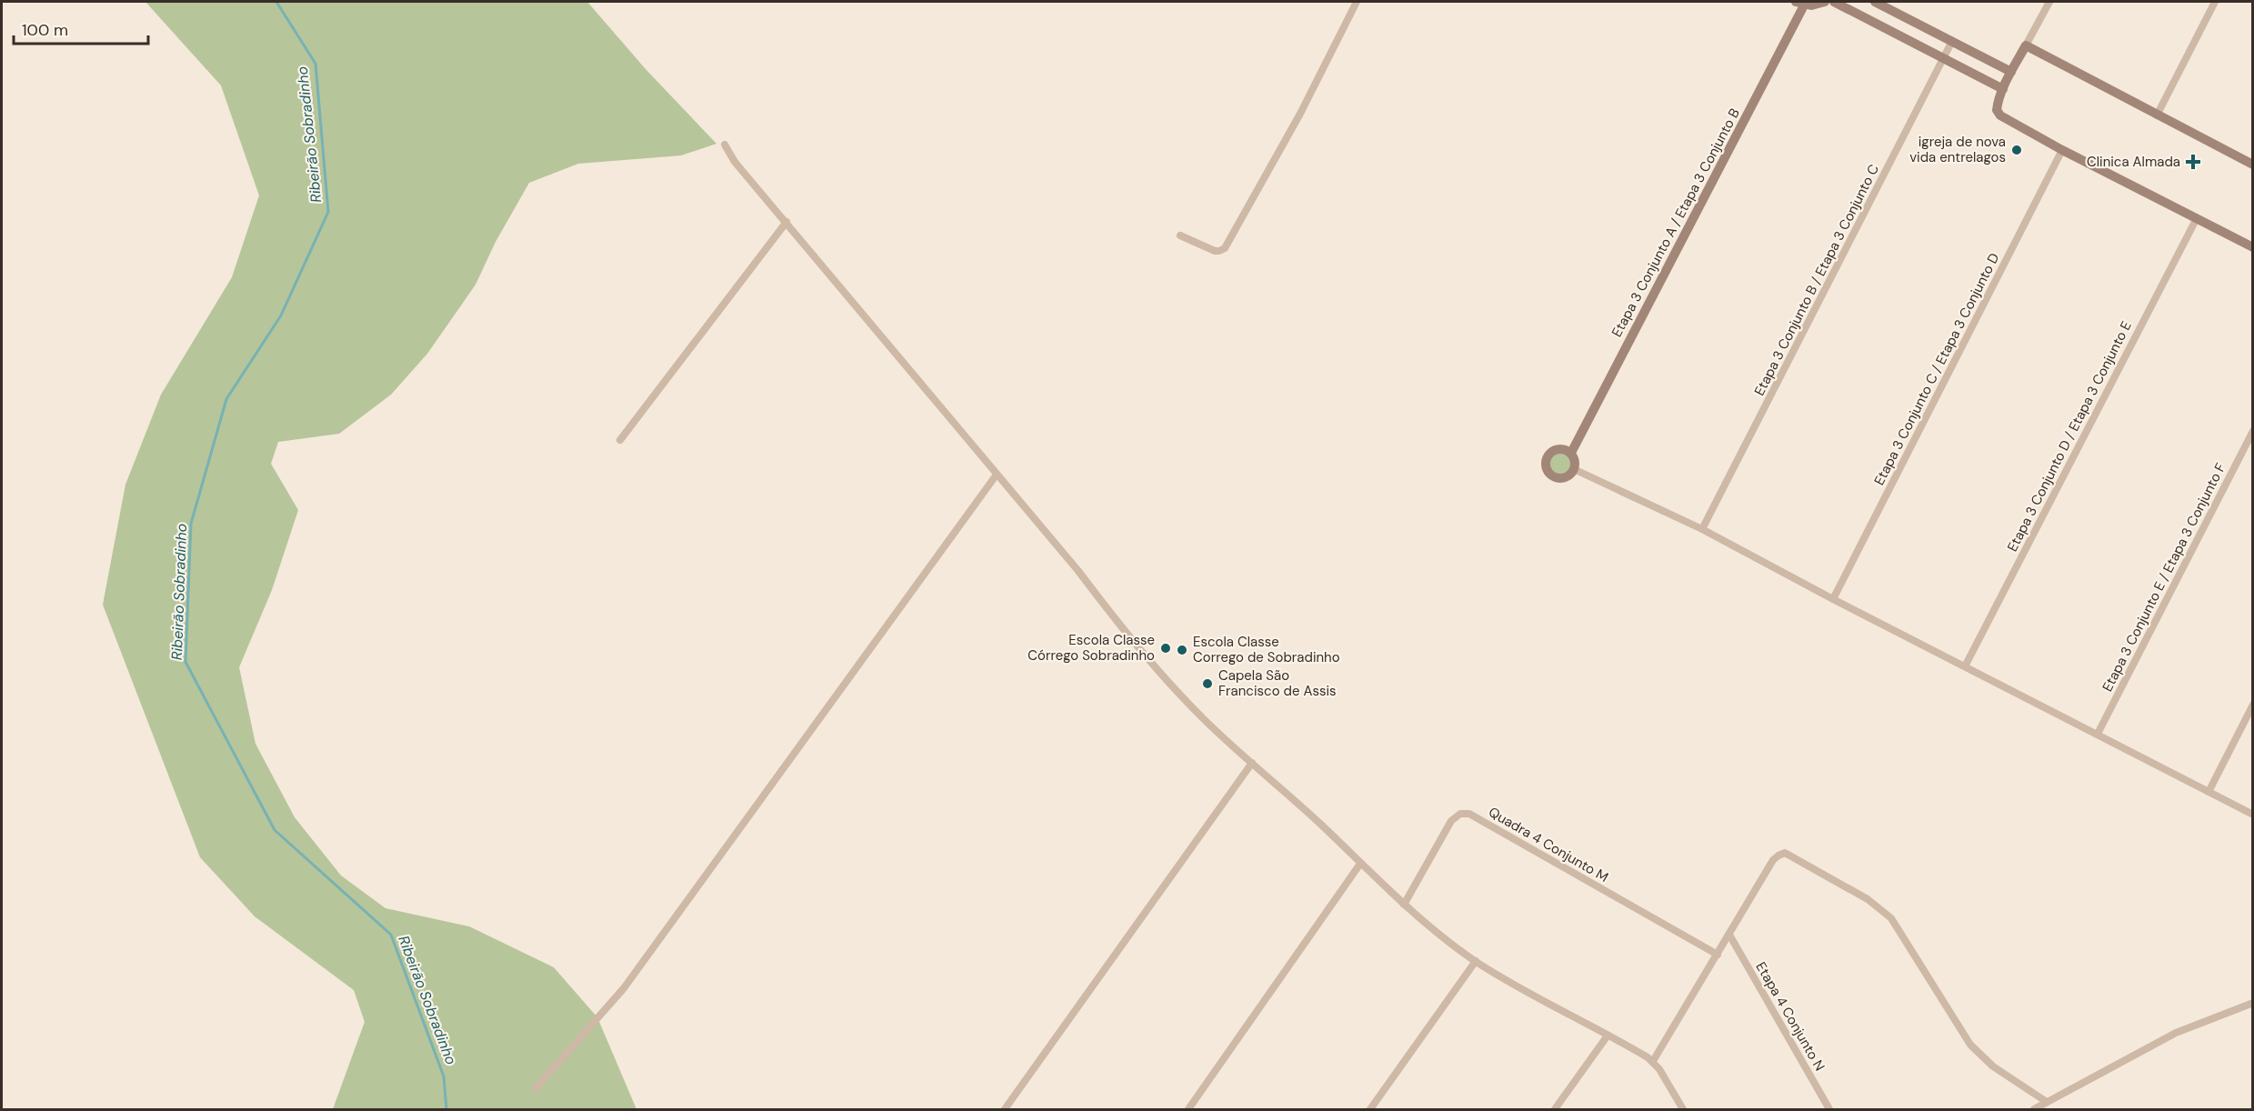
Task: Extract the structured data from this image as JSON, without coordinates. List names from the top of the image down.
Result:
{
  "streets": {
    "street": [
      "Etapa 3 Conjunto A / Etapa 3 Conjunto B",
      "Etapa 3 Conjunto B / Etapa 3 Conjunto C",
      "Etapa 3 Conjunto C / Etapa 3 Conjunto D",
      "Etapa 3 Conjunto D / Etapa 3 Conjunto E",
      "Etapa 3 Conjunto E / Etapa 3 Conjunto F",
      "Quadra 4 Conjunto M",
      "Etapa 4 Conjunto N"
    ]
  },
  "water": ["Ribeirão Sobradinho"],
  "places": {
    "other": [
      "igreja de nova vida entrelagos",
      "Escola Classe Córrego Sobradinho",
      "Escola Classe Corrego de Sobradinho",
      "Capela São Francisco de Assis"
    ],
    "health": ["Clinica Almada"]
  },
  "scale_bar": "100 m"
}
